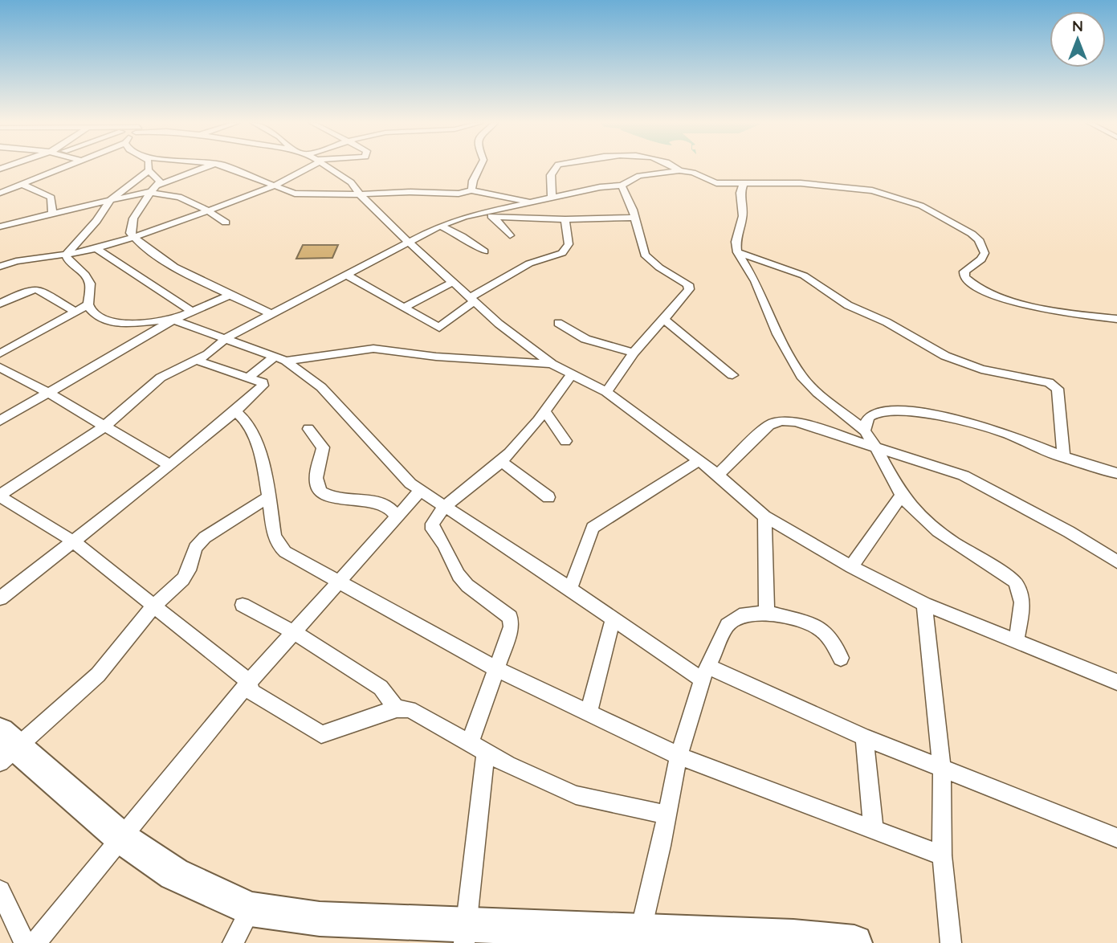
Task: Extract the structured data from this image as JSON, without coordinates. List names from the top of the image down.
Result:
{
  "north": "top"
}
